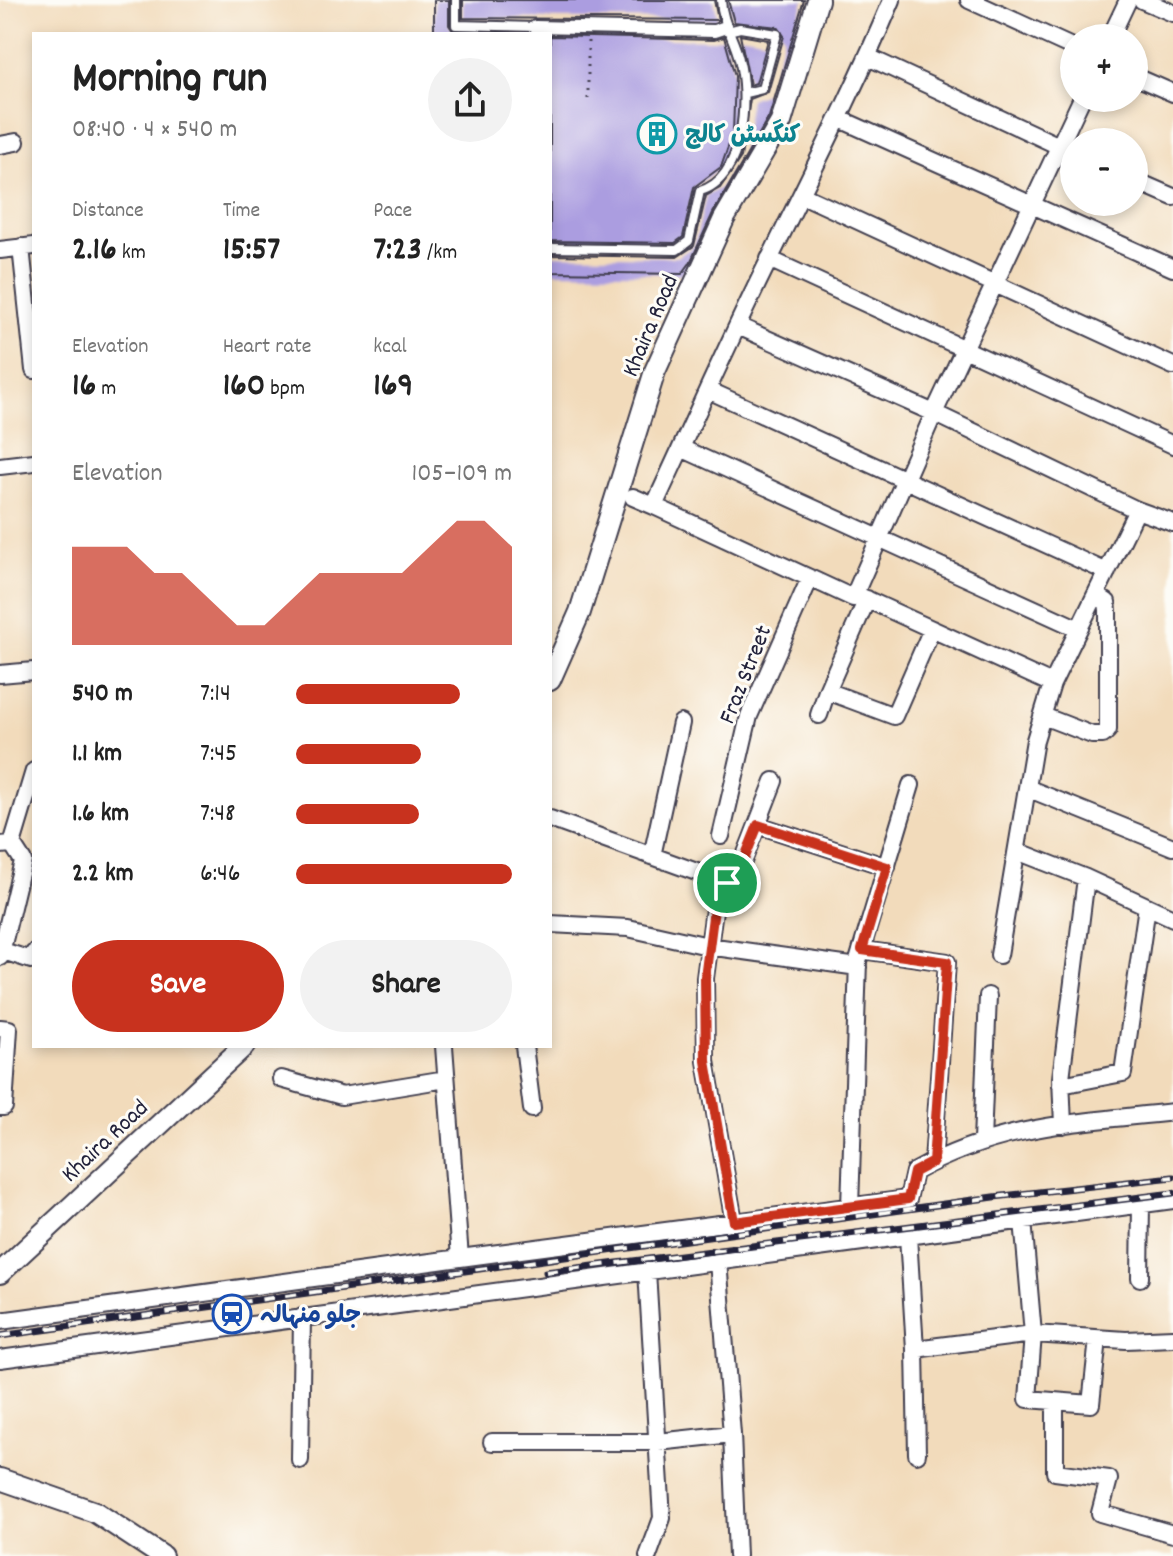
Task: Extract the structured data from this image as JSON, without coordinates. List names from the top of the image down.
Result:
{
  "streets": {
    "street": ["Khaira Road", "Fraz Street"]
  },
  "places": {
    "building": ["کنگسٹن کالج"],
    "station": ["جلو منہالہ"]
  },
  "page": {
    "map_buttons": ["+", "−"],
    "heading": ["Morning run", "08:40 · 4 × 540 m"],
    "stats": [
      ["Distance", "2.16 km"],
      ["Time", "15:57"],
      ["Pace", "7:23 /km"],
      ["Elevation", "16 m"],
      ["Heart rate", "160 bpm"],
      ["kcal", "169"]
    ],
    "chart": ["Elevation", "105–109 m"],
    "list": [
      {
        "name": "540 m",
        "note": "7:14"
      },
      {
        "name": "1.1 km",
        "note": "7:45"
      },
      {
        "name": "1.6 km",
        "note": "7:48"
      },
      {
        "name": "2.2 km",
        "note": "6:46"
      }
    ],
    "buttons": ["Save", "Share"]
  }
}
